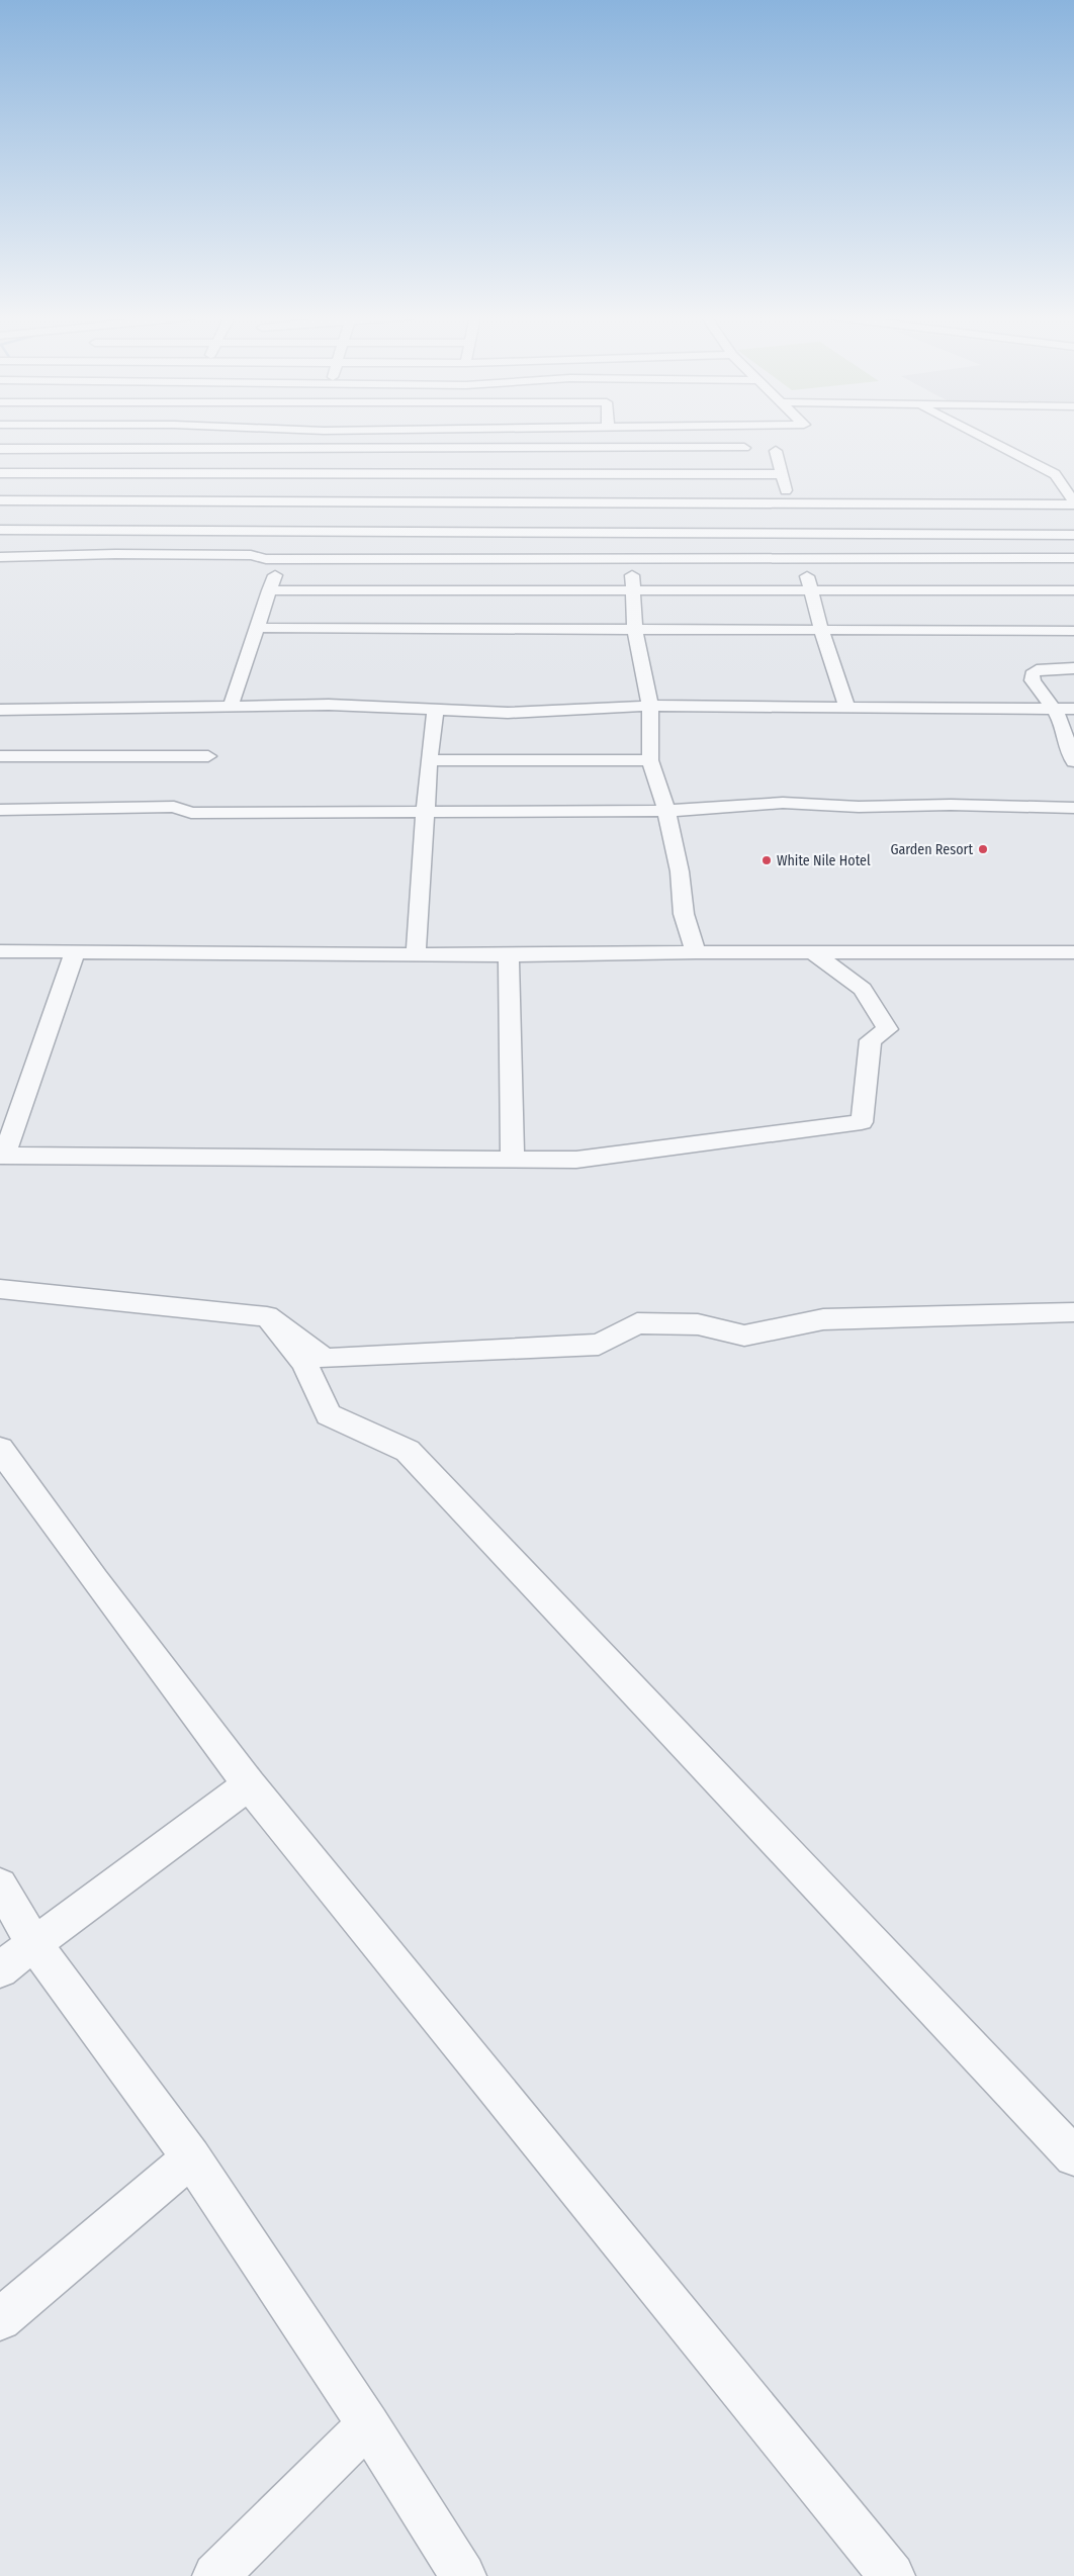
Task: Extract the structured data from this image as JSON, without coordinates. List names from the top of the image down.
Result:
{
  "places": ["Garden Resort", "White Nile Hotel"]
}
